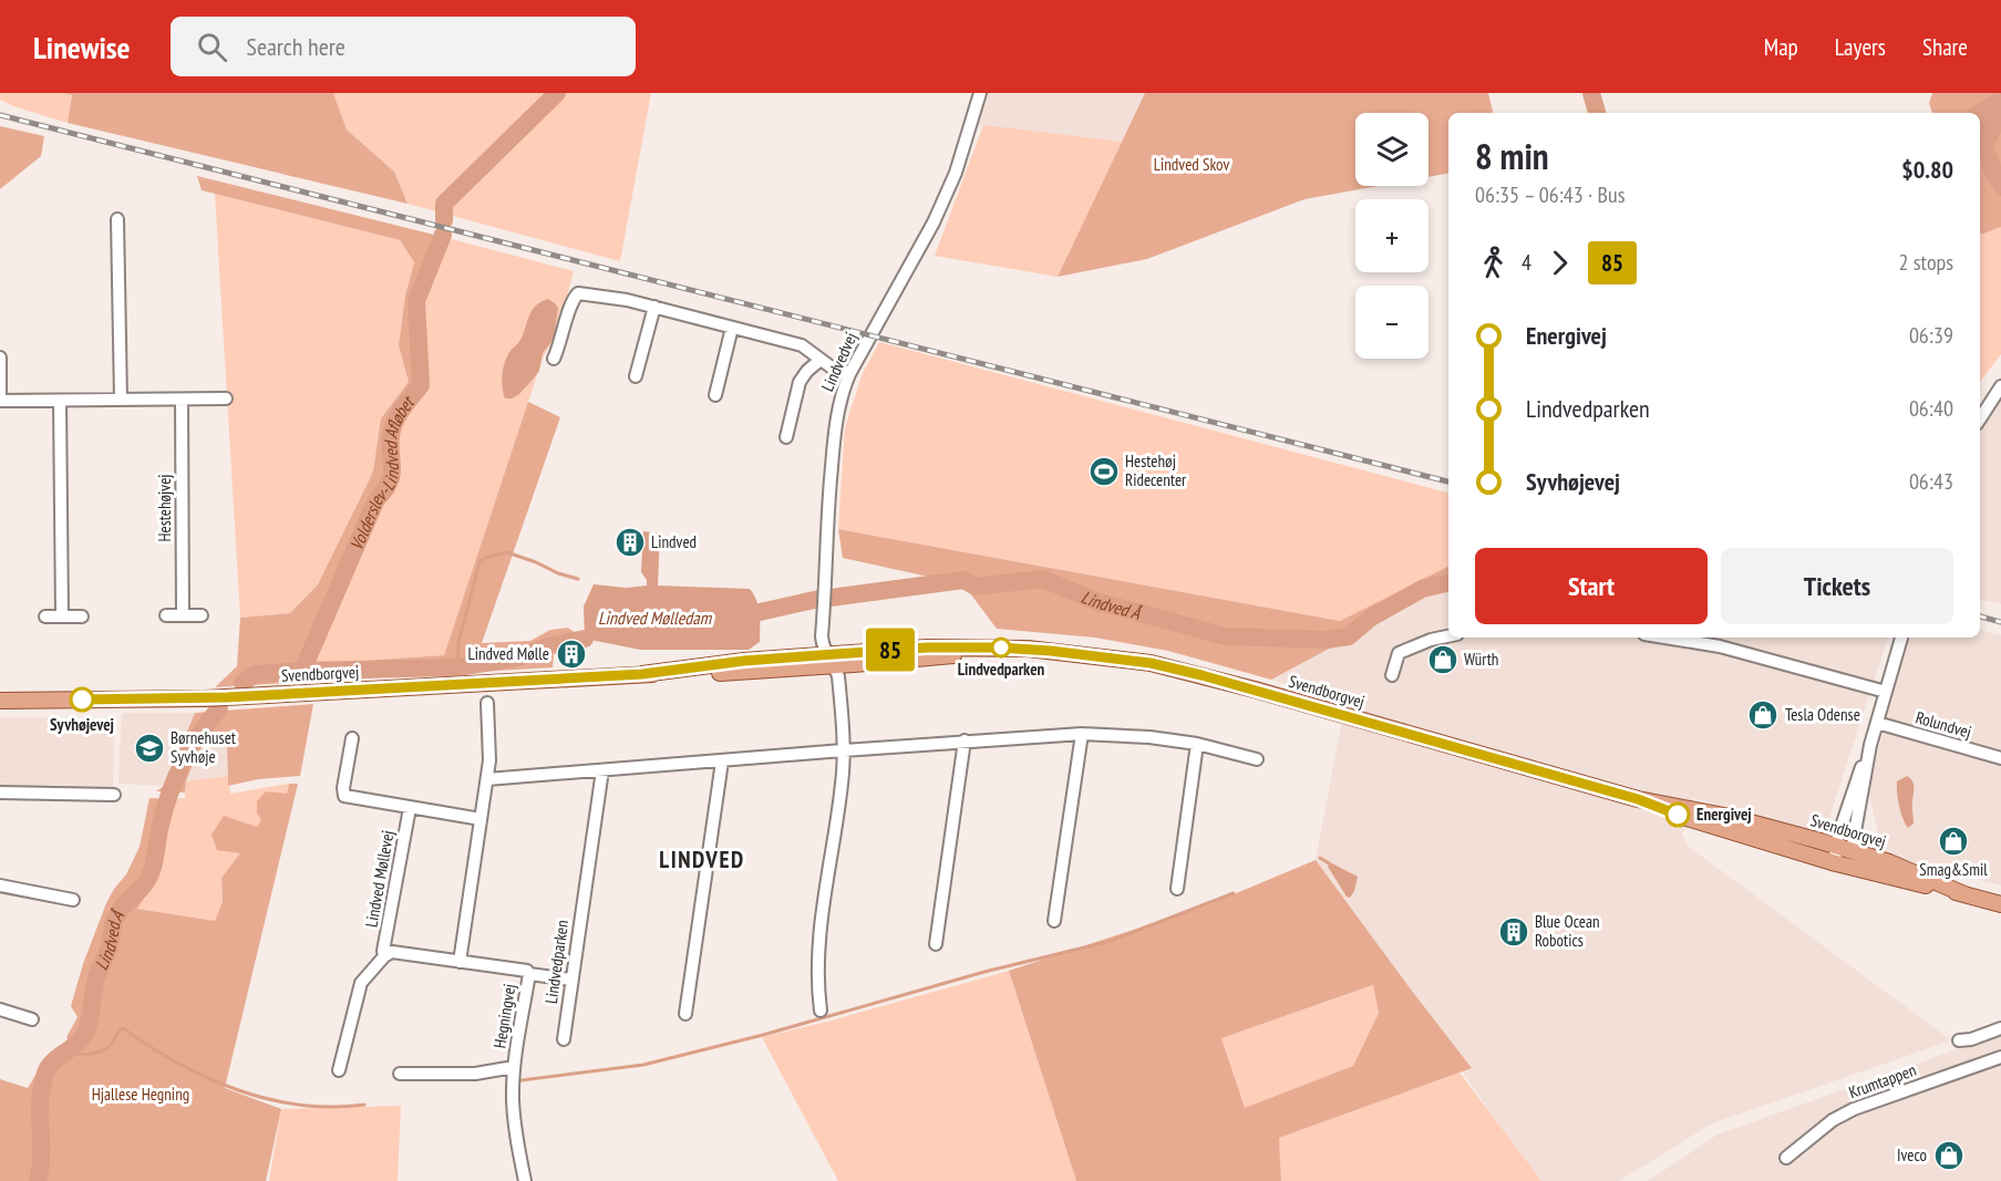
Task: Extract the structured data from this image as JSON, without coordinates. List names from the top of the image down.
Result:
{
  "streets": {
    "main road": ["Svendborgvej"],
    "street": [
      "Lindvedvej",
      "Hestehøjvej",
      "Rolundvej",
      "Lindved Møllevej",
      "Lindvedparken",
      "Hegningvej",
      "Krumtappen"
    ]
  },
  "crossings": [
    ["Lindvedvej", "Svendborgvej"],
    ["Lindvedparken", "Hegningvej"]
  ],
  "districts": ["LINDVED"],
  "water": ["Volderslev-Lindved Afløbet", "Lindved Å", "Lindved Mølledam"],
  "parks": ["Lindved Skov", "Hjallese Hegning"],
  "places": {
    "sports": ["Hestehøj Ridecenter"],
    "building": ["Lindved", "Lindved Mølle", "Blue Ocean Robotics"],
    "other": ["Lindvedparken", "Syvhøjevej", "Energivej"],
    "shop": [
      "Würth",
      "Tesla Odense",
      "Smag&Smil",
      "Iveco"
    ],
    "school or university": ["Børnehuset Syvhøje"]
  },
  "lines": ["bus line 85"],
  "page": {
    "header": "Linewise",
    "search": "Search here",
    "nav": ["Map", "Layers", "Share"],
    "on_map": "85",
    "map_buttons": ["+", "−"],
    "heading": ["8 min", "06:35 – 06:43 · Bus", "$0.80"],
    "legs": ["4", "85", "2 stops"],
    "list": [
      {
        "name": "Energivej",
        "value": "06:39"
      },
      {
        "name": "Lindvedparken",
        "value": "06:40"
      },
      {
        "name": "Syvhøjevej",
        "value": "06:43"
      }
    ],
    "buttons": ["Start", "Tickets"]
  }
}
